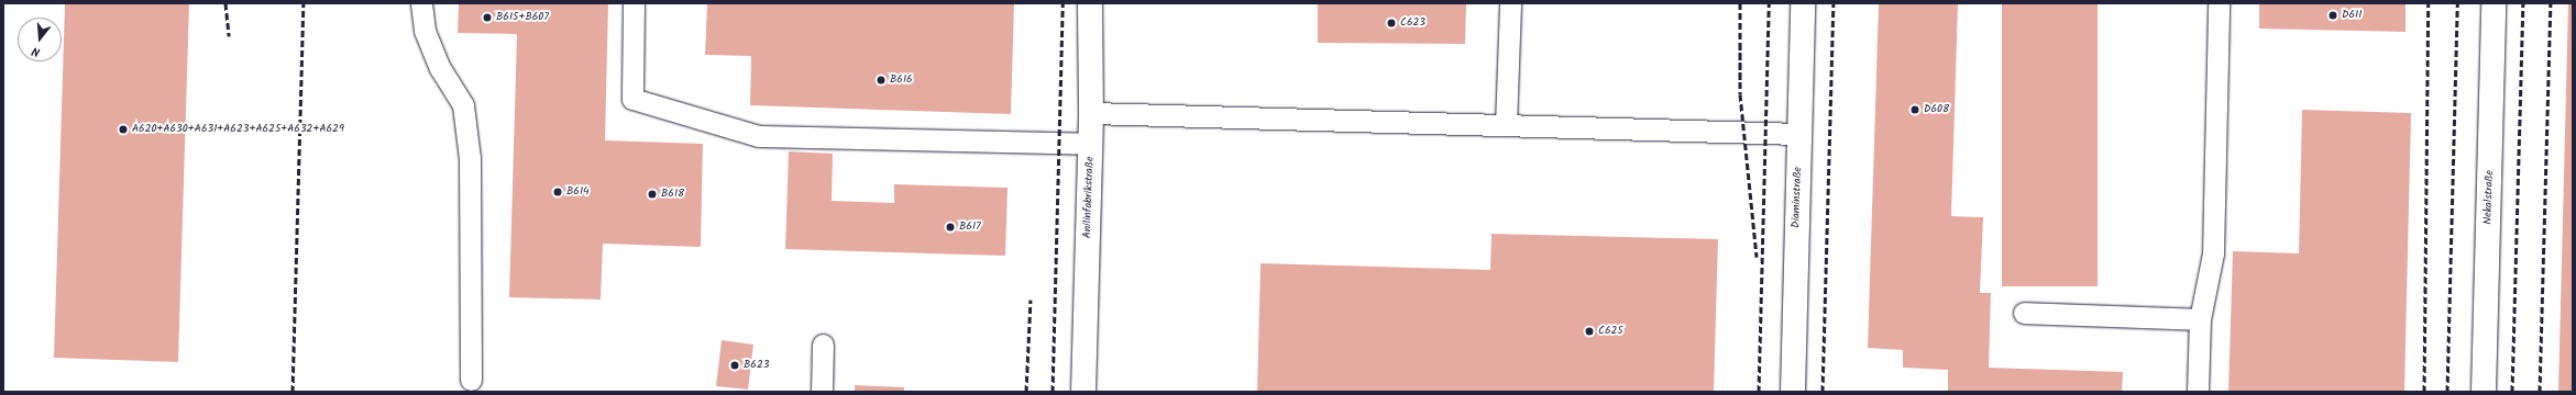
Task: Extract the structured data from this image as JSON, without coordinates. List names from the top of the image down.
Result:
{
  "streets": {
    "street": ["Anilinfabrikstraße", "Diaminstraße", "Nekalstraße"]
  },
  "places": [
    "D611",
    "B615+B607",
    "C623",
    "B616",
    "D608",
    "A620+A630+A631+A623+A625+A632+A629",
    "B614",
    "B618",
    "B617",
    "C625",
    "B623"
  ],
  "north": "bottom"
}
